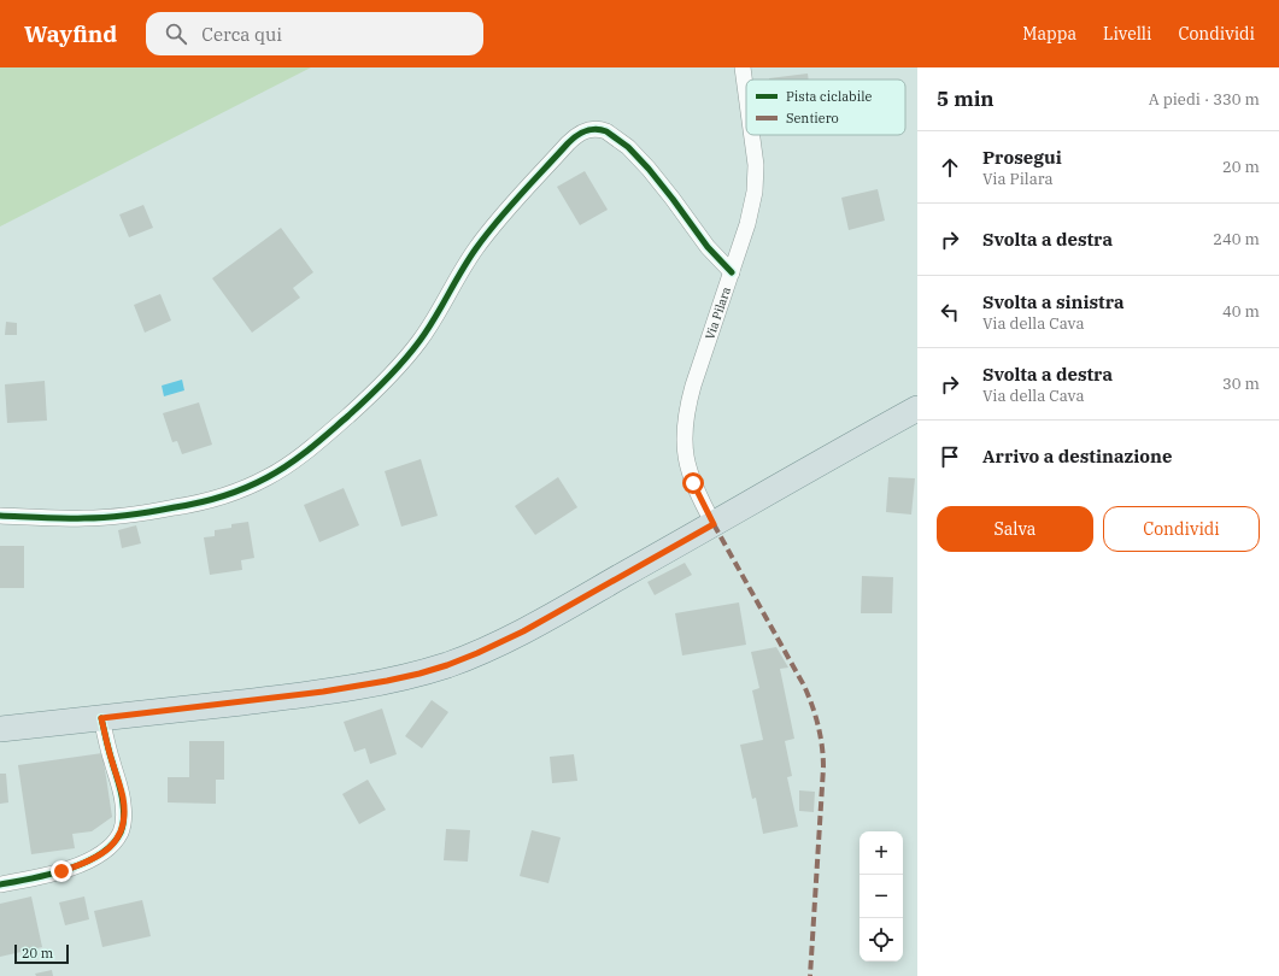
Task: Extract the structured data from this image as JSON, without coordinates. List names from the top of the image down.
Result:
{
  "streets": {
    "street": ["Via Pilara"]
  },
  "legend": ["Pista ciclabile", "Sentiero"],
  "scale_bar": "20 m",
  "page": {
    "header": "Wayfind",
    "search": "Cerca qui",
    "nav": ["Mappa", "Livelli", "Condividi"],
    "heading": ["5 min", "A piedi · 330 m"],
    "list": [
      ["Prosegui", "Via Pilara", "20 m"],
      ["Svolta a destra", "240 m"],
      ["Svolta a sinistra", "Via della Cava", "40 m"],
      ["Svolta a destra", "Via della Cava", "30 m"],
      "Arrivo a destinazione"
    ],
    "buttons": ["Salva", "Condividi"],
    "map_buttons": ["+", "−"],
    "scale": "20 m"
  }
}
